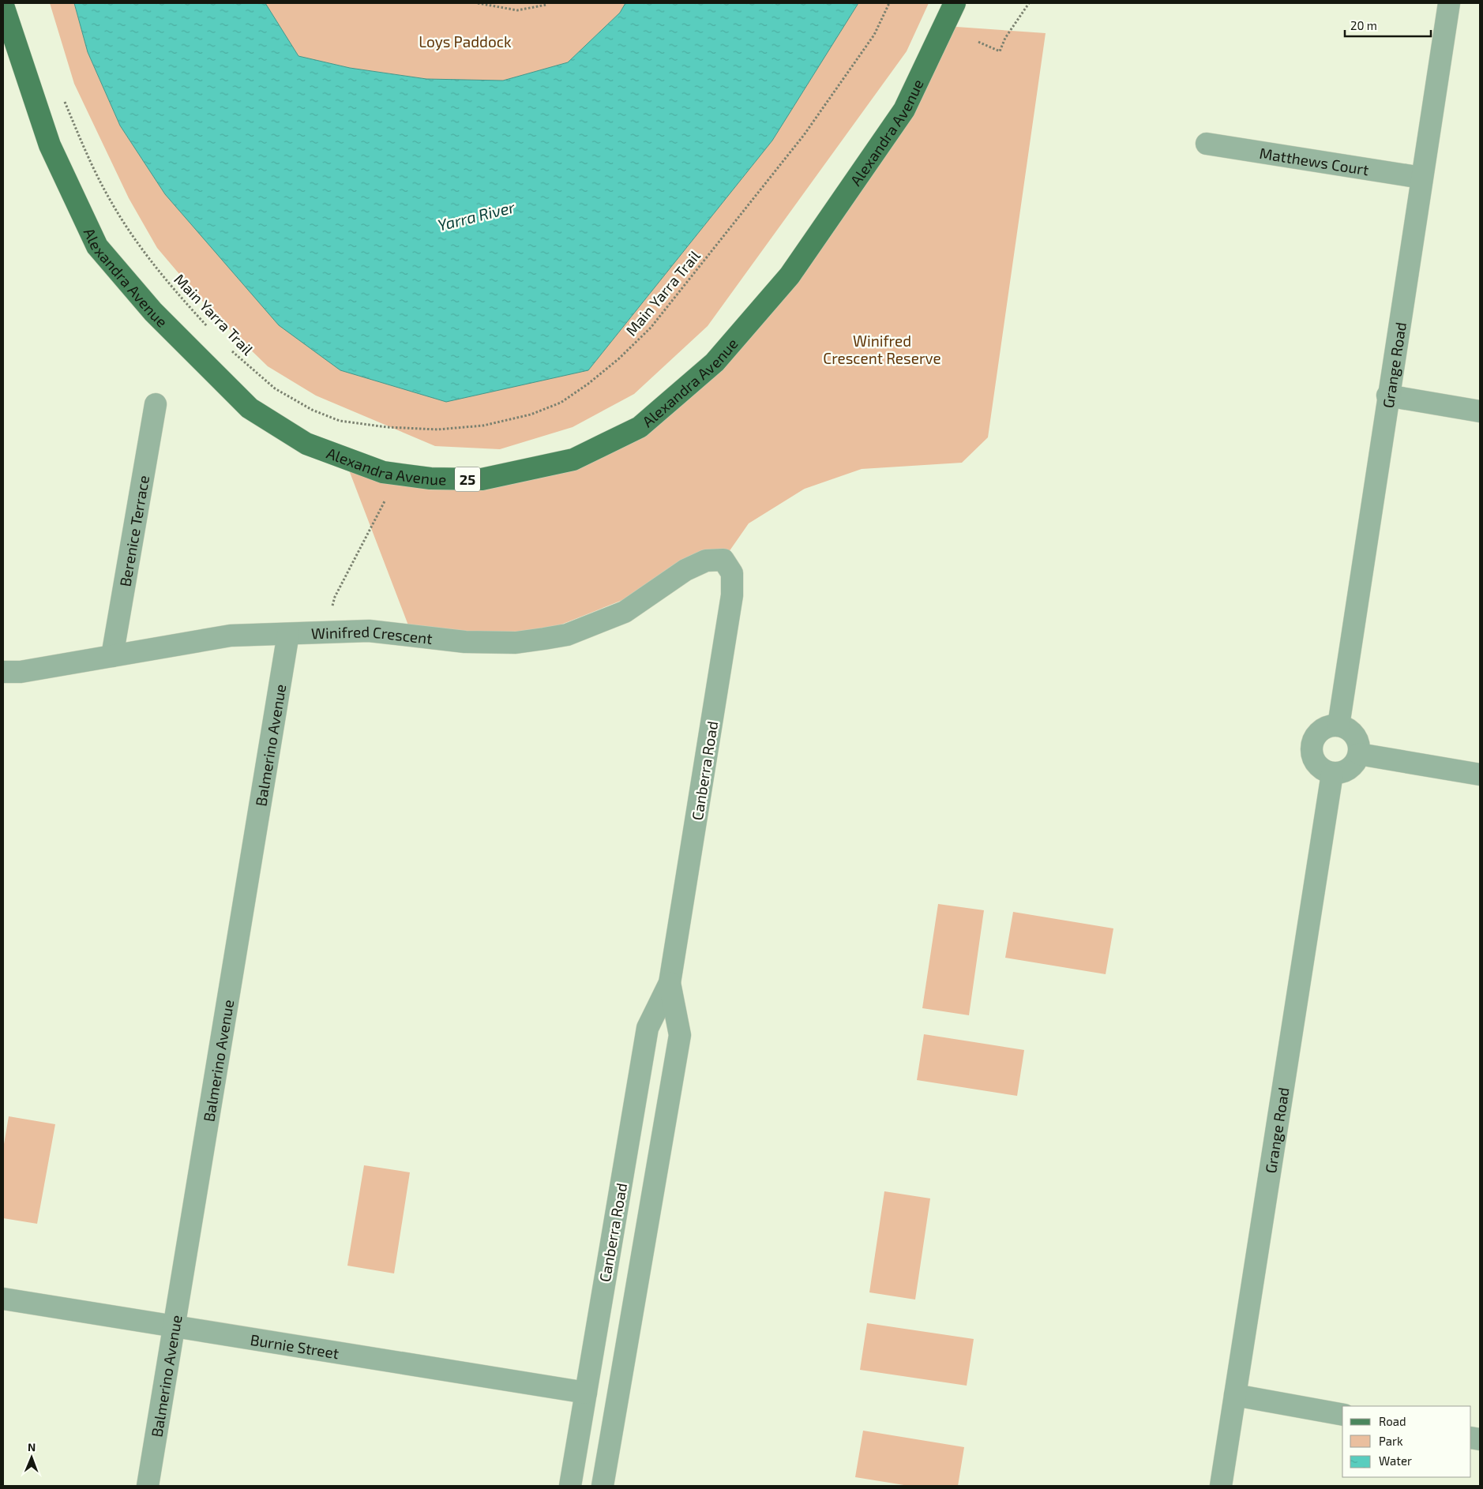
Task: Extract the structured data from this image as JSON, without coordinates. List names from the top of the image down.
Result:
{
  "streets": {
    "main road": ["Alexandra Avenue", "25"],
    "street": [
      "Matthews Court",
      "Grange Road",
      "Berenice Terrace",
      "Winifred Crescent",
      "Balmerino Avenue",
      "Canberra Road",
      "Burnie Street"
    ],
    "path": ["Main Yarra Trail"]
  },
  "crossings": [
    ["Matthews Court", "Grange Road"],
    ["Berenice Terrace", "Winifred Crescent"],
    ["Winifred Crescent", "Balmerino Avenue"],
    ["Winifred Crescent", "Canberra Road"],
    ["Balmerino Avenue", "Burnie Street"],
    ["Canberra Road", "Burnie Street"]
  ],
  "water": ["Yarra River"],
  "parks": ["Loys Paddock", "Winifred Crescent Reserve"],
  "legend": ["Road", "Park", "Water"],
  "scale_bar": "20 m",
  "north": "top"
}
